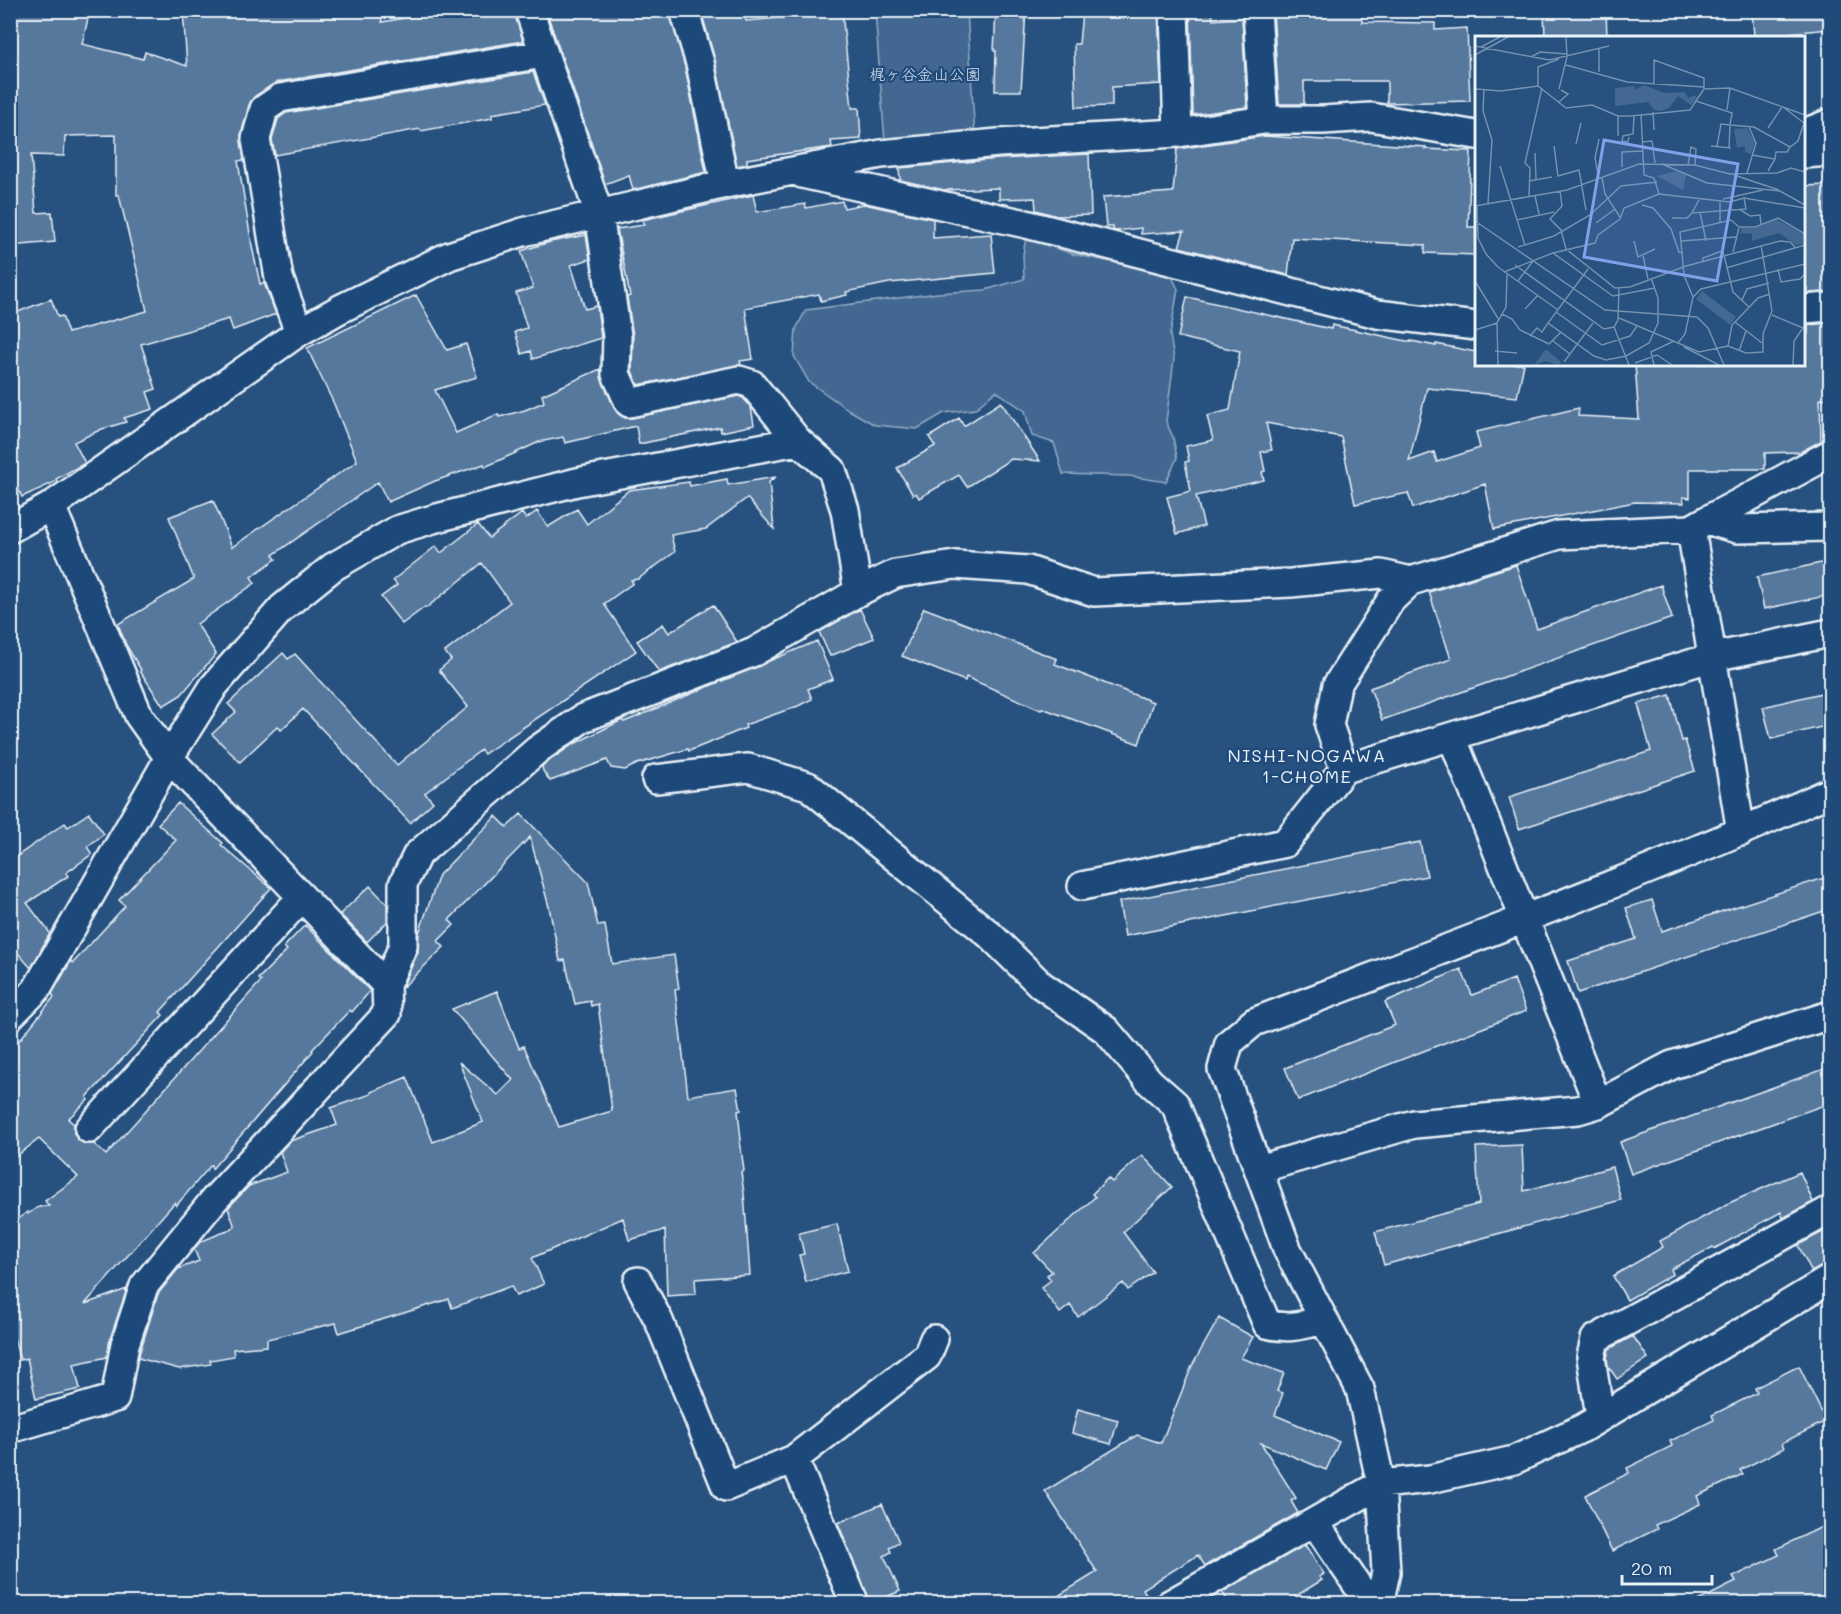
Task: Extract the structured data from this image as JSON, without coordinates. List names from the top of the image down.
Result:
{
  "districts": ["NISHI-NOGAWA 1-CHOME"],
  "parks": ["梶ヶ谷金山公園"],
  "scale_bar": "20 m"
}
